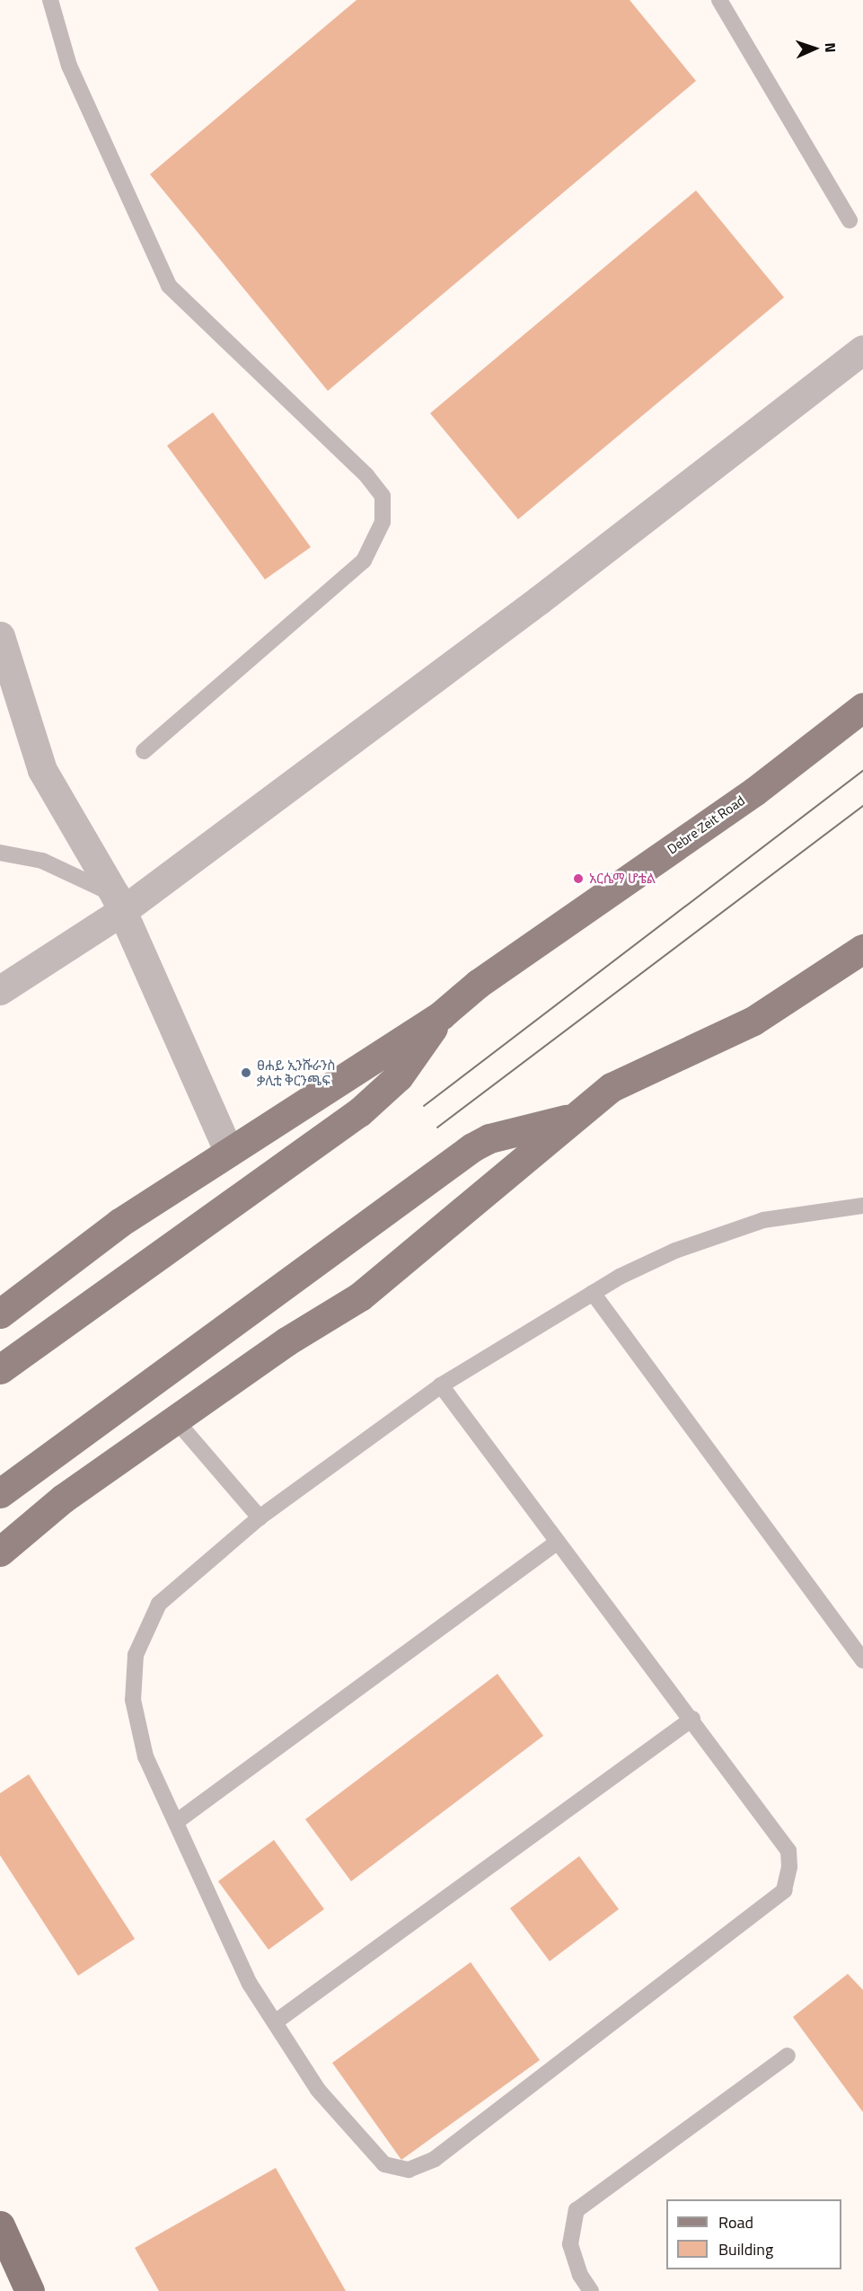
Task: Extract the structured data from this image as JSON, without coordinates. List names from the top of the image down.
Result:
{
  "streets": {
    "main road": ["Debre Zeit Road"]
  },
  "places": ["አርሴማ ሆቴል", "ፀሐይ ኢንሹራንስ ቃሊቲ ቅርንጫፍ"],
  "legend": ["Road", "Building"],
  "north": "right"
}
